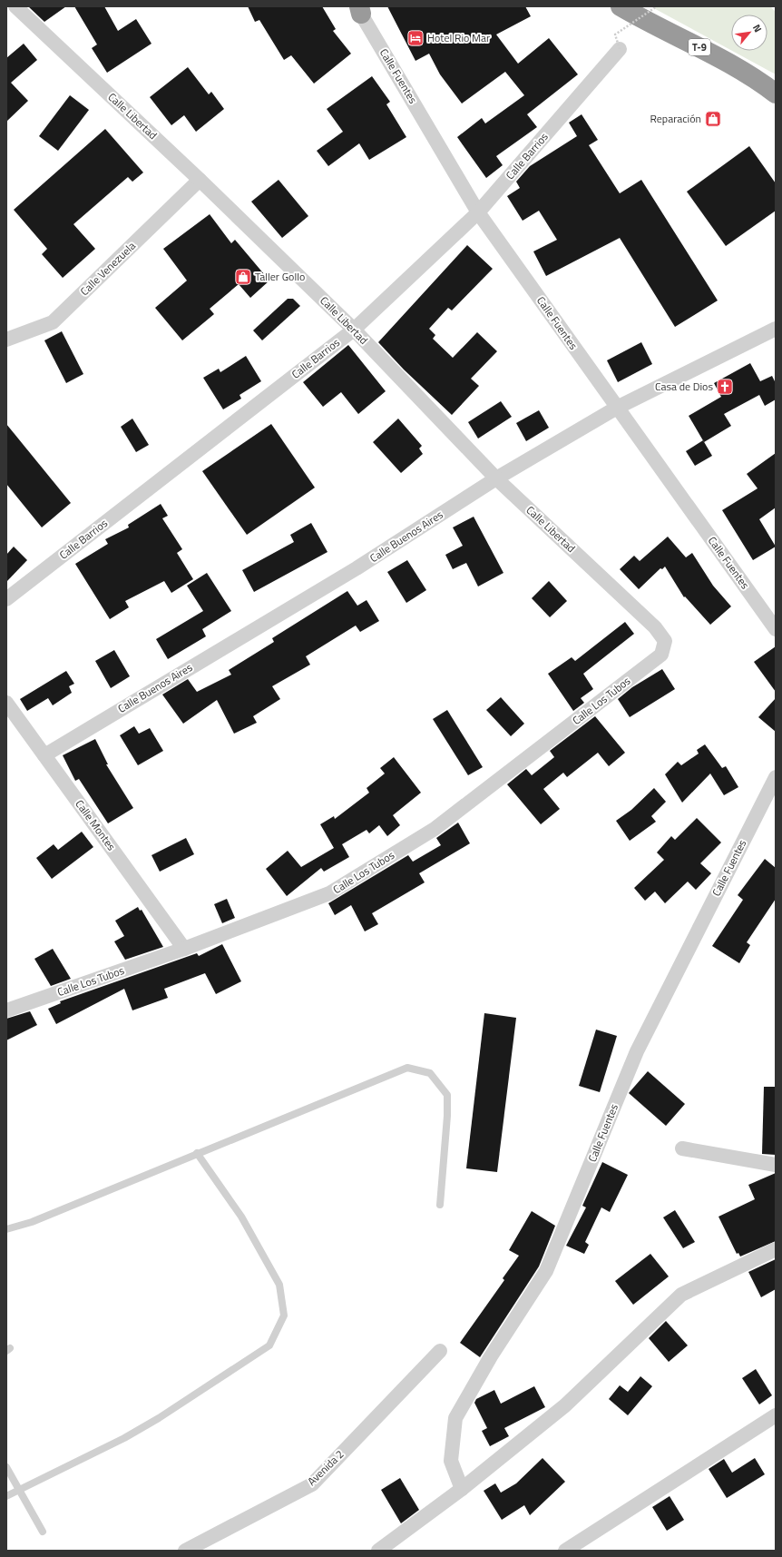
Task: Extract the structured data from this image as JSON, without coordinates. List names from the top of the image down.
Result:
{
  "streets": {
    "highway": ["T-9"],
    "street": [
      "Calle Fuentes",
      "Calle Libertad",
      "Calle Barrios",
      "Calle Venezuela",
      "Calle Buenos Aires",
      "Calle Los Tubos",
      "Calle Montes",
      "Avenida 2"
    ]
  },
  "crossings": [
    ["Calle Fuentes", "Calle Barrios"],
    ["Calle Fuentes", "Calle Buenos Aires"],
    ["Calle Libertad", "Calle Barrios"],
    ["Calle Libertad", "Calle Venezuela"],
    ["Calle Libertad", "Calle Buenos Aires"],
    ["Calle Libertad", "Calle Los Tubos"],
    ["Calle Buenos Aires", "Calle Montes"],
    ["Calle Los Tubos", "Calle Montes"]
  ],
  "places": {
    "hotel": ["Hotel Rio Mar"],
    "shop": ["Reparación", "Taller Gollo"],
    "church": ["Casa de Dios"]
  },
  "north": "top right"
}
